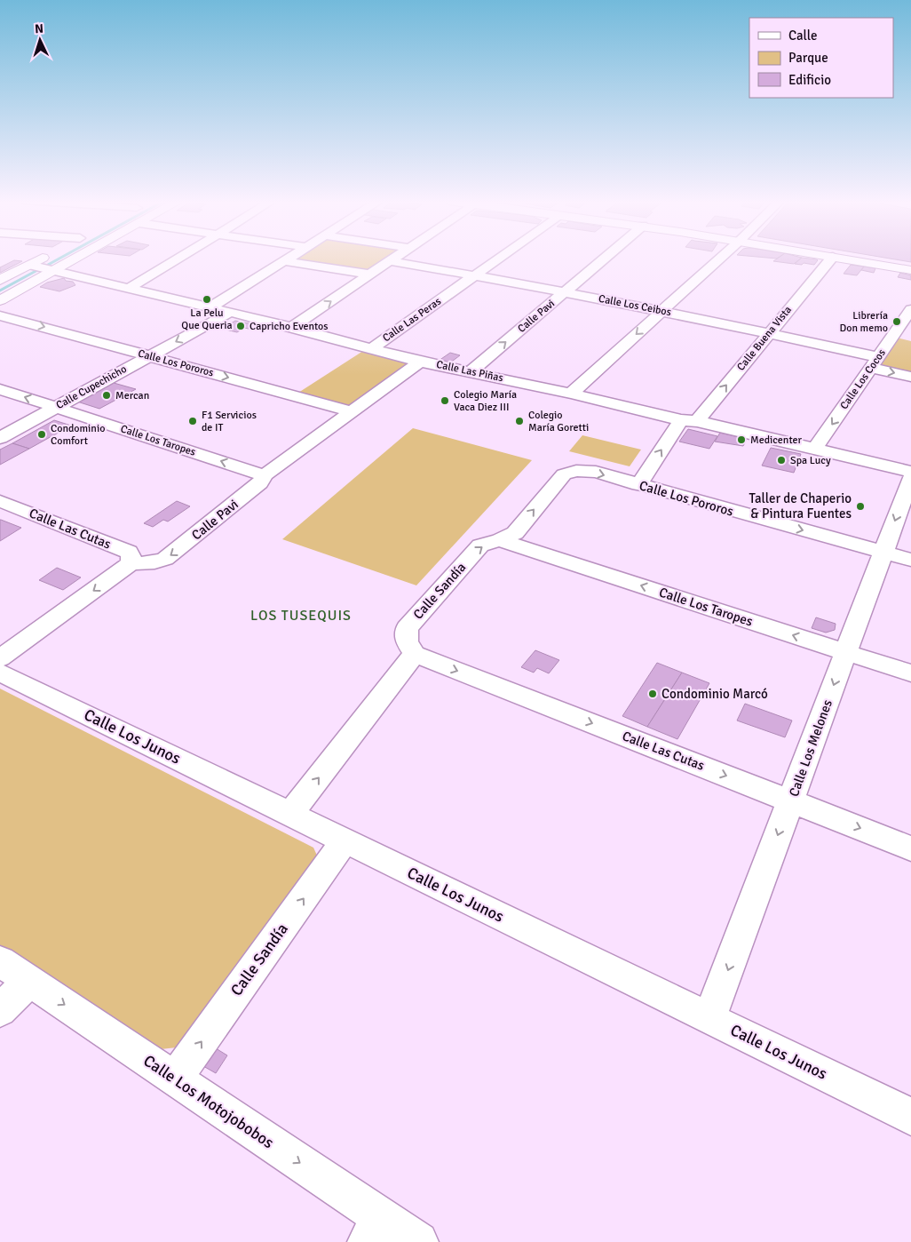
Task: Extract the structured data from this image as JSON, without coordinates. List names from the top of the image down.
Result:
{
  "streets": {
    "street": [
      "Calle Los Ceibos",
      "Calle Pavi",
      "Calle Las Peras",
      "Calle Buena Vista",
      "Calle Los Pororos",
      "Calle Las Piñas",
      "Calle Los Cocos",
      "Calle Cupechicho",
      "Calle Los Taropes",
      "Calle Las Cutas",
      "Calle Sandía",
      "Calle Los Junos",
      "Calle Los Melones",
      "Calle Los Motojobobos"
    ]
  },
  "crossings": [
    ["Calle Los Ceibos", "Calle Pavi"],
    ["Calle Los Ceibos", "Calle Las Peras"],
    ["Calle Los Ceibos", "Calle Buena Vista"],
    ["Calle Los Ceibos", "Calle Los Cocos"],
    ["Calle Pavi", "Calle Los Pororos"],
    ["Calle Pavi", "Calle Las Piñas"],
    ["Calle Pavi", "Calle Los Taropes"],
    ["Calle Pavi", "Calle Las Cutas"],
    ["Calle Las Peras", "Calle Las Piñas"],
    ["Calle Buena Vista", "Calle Los Pororos"],
    ["Calle Buena Vista", "Calle Las Piñas"],
    ["Calle Los Pororos", "Calle Cupechicho"],
    ["Calle Los Pororos", "Calle Sandía"],
    ["Calle Los Pororos", "Calle Los Melones"],
    ["Calle Las Piñas", "Calle Los Cocos"],
    ["Calle Las Piñas", "Calle Cupechicho"],
    ["Calle Cupechicho", "Calle Los Taropes"],
    ["Calle Los Taropes", "Calle Sandía"],
    ["Calle Los Taropes", "Calle Los Melones"],
    ["Calle Las Cutas", "Calle Sandía"],
    ["Calle Las Cutas", "Calle Los Melones"],
    ["Calle Sandía", "Calle Los Junos"],
    ["Calle Sandía", "Calle Los Motojobobos"],
    ["Calle Los Junos", "Calle Los Melones"]
  ],
  "one_way": [
    "Calle Los Pororos",
    "Calle Los Taropes",
    "Calle Las Cutas",
    "Calle Sandía",
    "Calle Los Melones",
    "Calle Los Motojobobos"
  ],
  "districts": ["LOS TUSEQUIS"],
  "places": [
    "La Pelu Que Queria",
    "Librería Don memo",
    "Capricho Eventos",
    "Mercan",
    "Colegio María Vaca Diez III",
    "F1 Servicios de IT",
    "Colegio María Goretti",
    "Condominio Comfort",
    "Medicenter",
    "Spa Lucy",
    "Taller de Chaperio & Pintura Fuentes",
    "Condominio Marcó"
  ],
  "legend": ["Calle", "Parque", "Edificio"],
  "north": "top"
}
